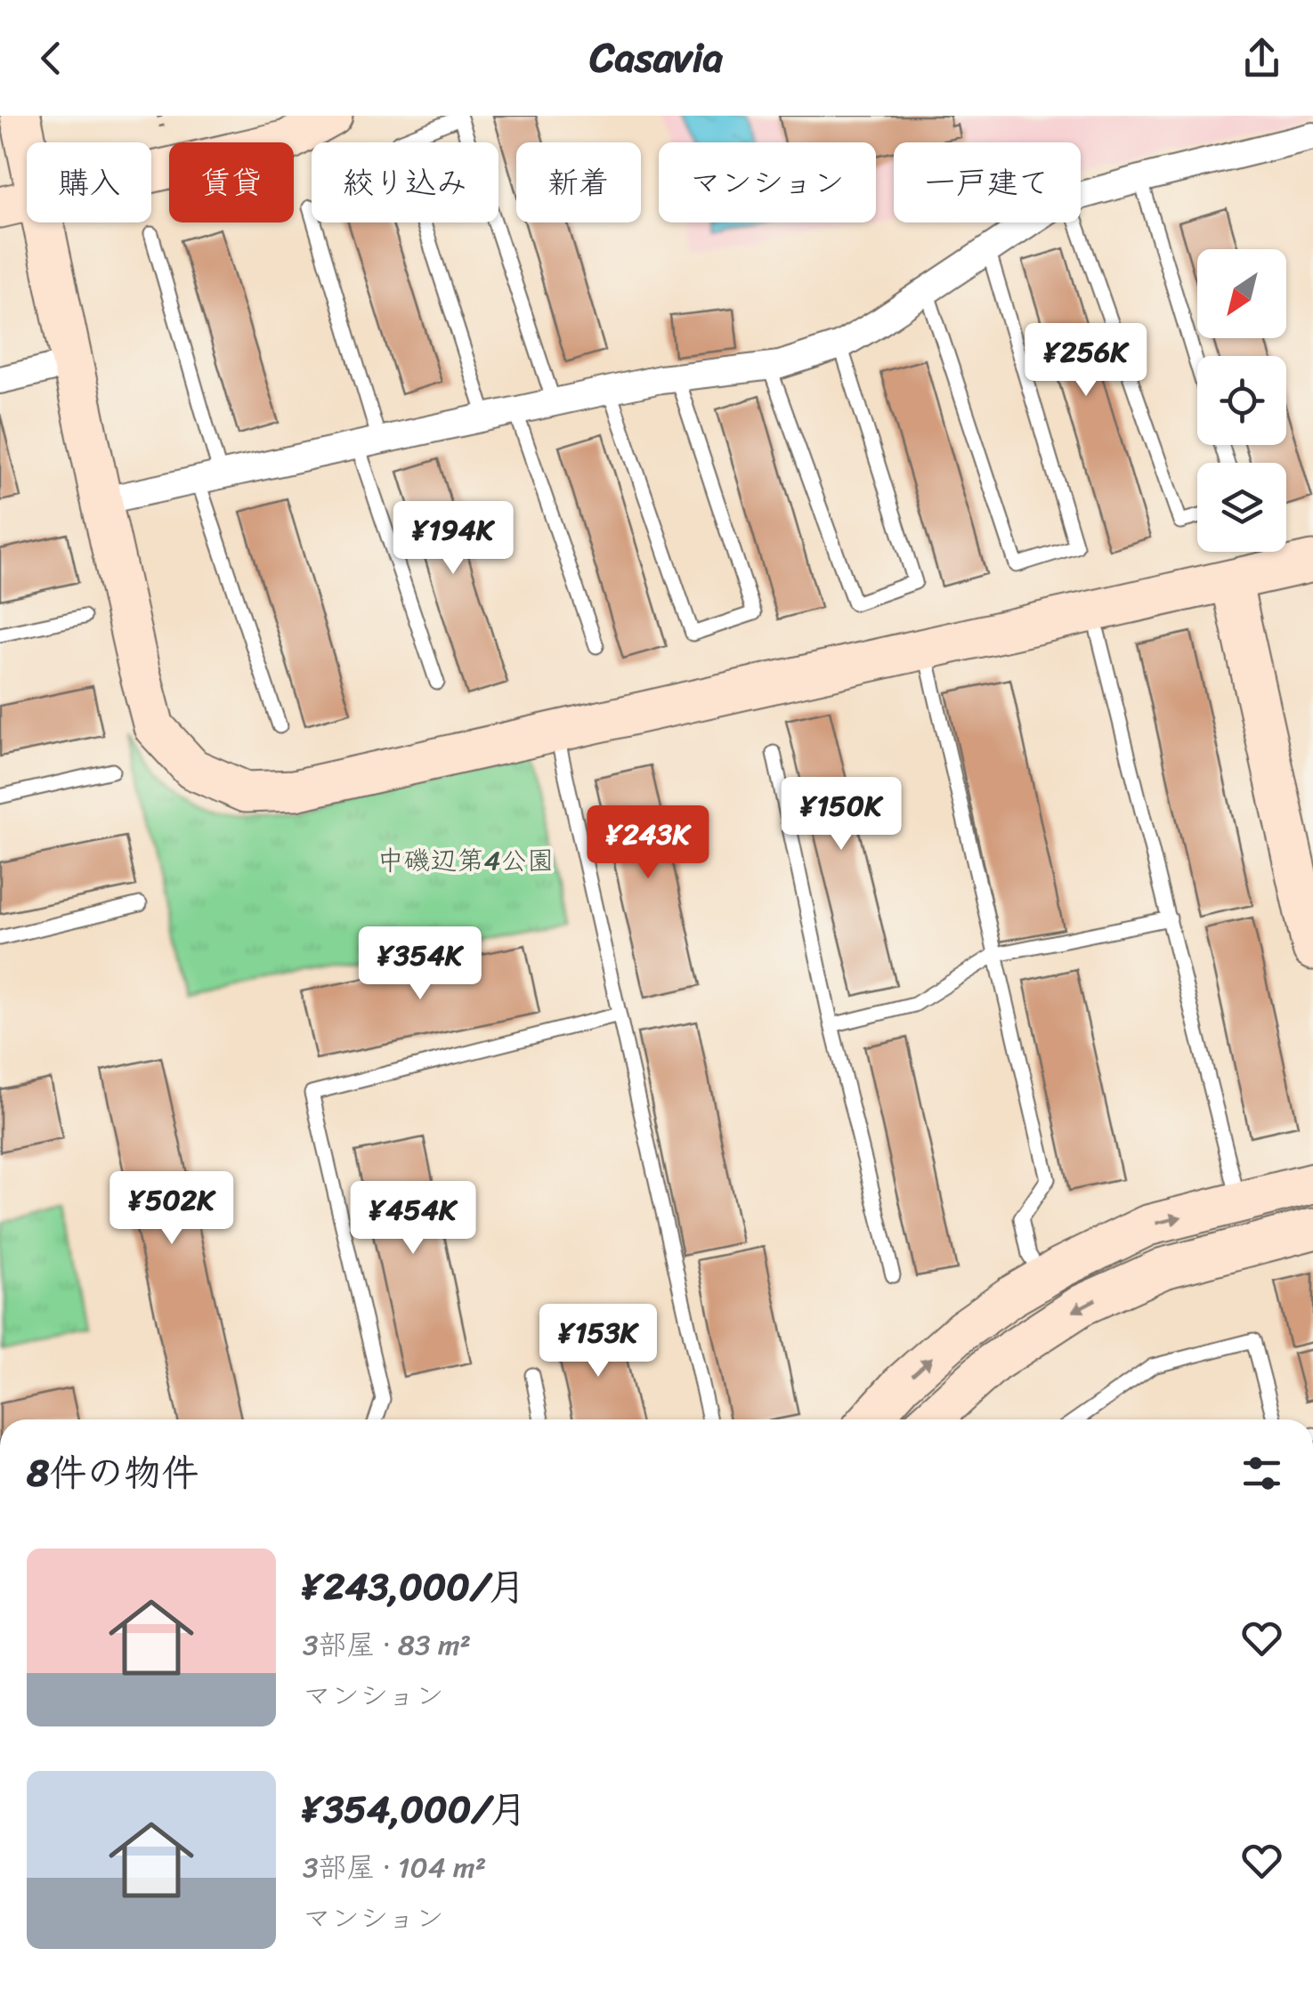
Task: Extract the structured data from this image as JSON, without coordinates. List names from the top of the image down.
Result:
{
  "parks": ["中磯辺第4公園"],
  "north": "bottom left",
  "page": {
    "header": "Casavia",
    "chip": [
      "購入",
      "賃貸",
      "絞り込み",
      "新着",
      "マンション",
      "一戸建て"
    ],
    "price": [
      "¥256K",
      "¥194K",
      "¥150K",
      "¥243K",
      "¥354K",
      "¥502K",
      "¥454K",
      "¥153K"
    ],
    "heading": "8件の物件",
    "list": [
      {
        "name": "¥243,000/月",
        "note": "3部屋 · 83 m² · マンション"
      },
      {
        "name": "¥354,000/月",
        "note": "3部屋 · 104 m² · マンション"
      }
    ]
  }
}
